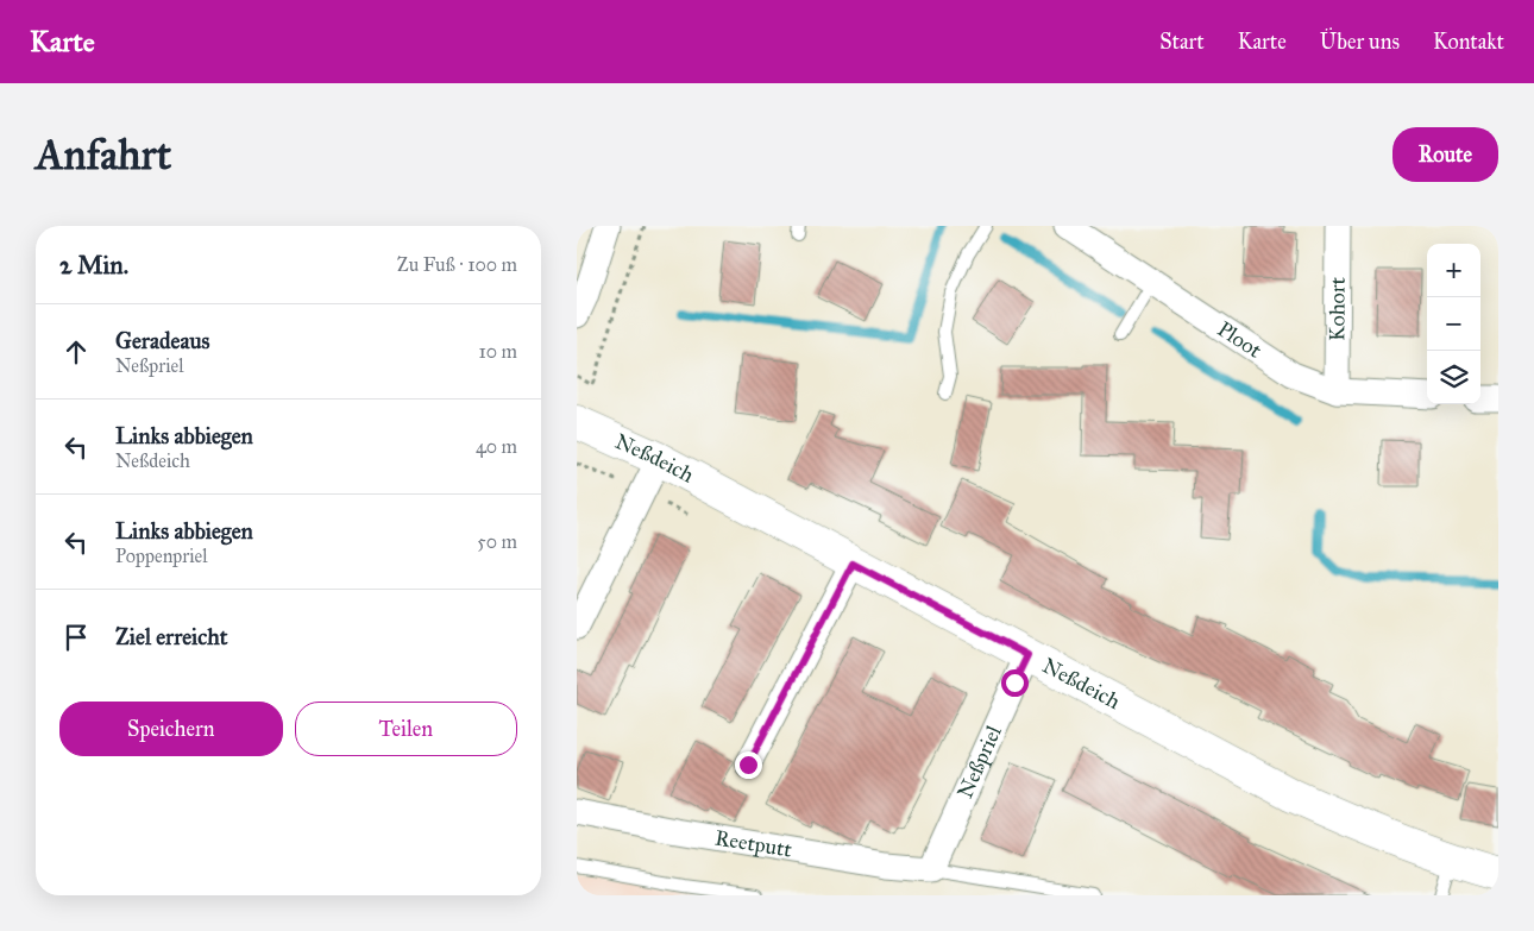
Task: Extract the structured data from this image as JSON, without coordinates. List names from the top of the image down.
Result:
{
  "streets": {
    "street": [
      "Kohort",
      "Ploot",
      "Neßdeich",
      "Neßpriel",
      "Reetputt"
    ]
  },
  "crossings": [
    ["Kohort", "Ploot"],
    ["Neßdeich", "Neßpriel"],
    ["Neßpriel", "Reetputt"]
  ],
  "page": {
    "header": "Karte",
    "nav": [
      "Start",
      "Karte",
      "Über uns",
      "Kontakt"
    ],
    "buttons": [
      "Route",
      ["Speichern", "Teilen"]
    ],
    "title": "Anfahrt",
    "heading": ["2 Min.", "Zu Fuß · 100 m"],
    "map_buttons": ["+", "−"],
    "list": [
      ["Geradeaus", "Neßpriel", "10 m"],
      ["Links abbiegen", "Neßdeich", "40 m"],
      ["Links abbiegen", "Poppenpriel", "50 m"],
      "Ziel erreicht"
    ]
  }
}
